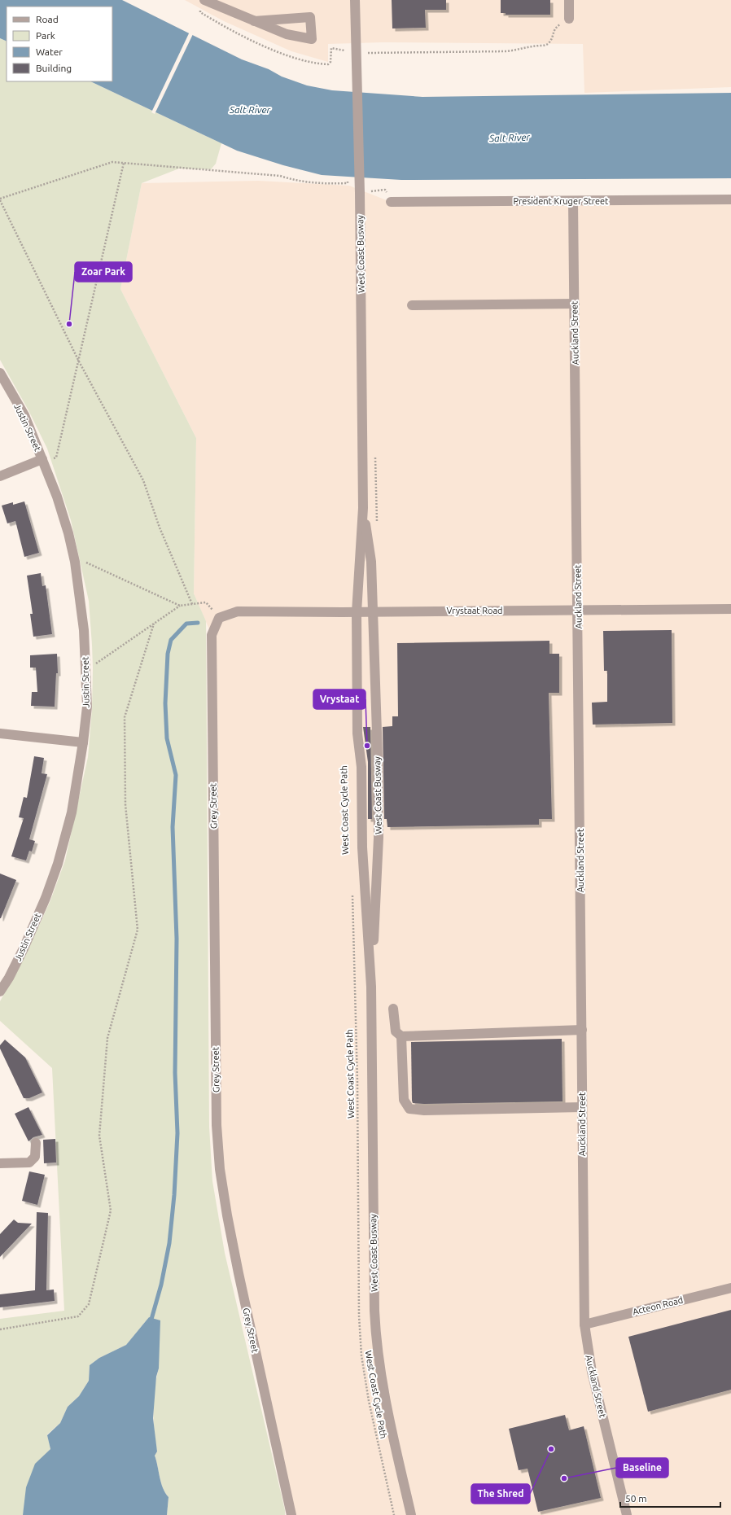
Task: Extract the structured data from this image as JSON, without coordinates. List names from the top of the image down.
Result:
{
  "streets": {
    "street": [
      "President Kruger Street",
      "West Coast Busway",
      "Auckland Street",
      "Justin Street",
      "Vrystaat Road",
      "Grey Street",
      "Acteon Road"
    ],
    "path": ["West Coast Cycle Path"]
  },
  "crossings": [
    ["President Kruger Street", "Auckland Street"],
    ["West Coast Busway", "Vrystaat Road"],
    ["Auckland Street", "Vrystaat Road"],
    ["Auckland Street", "Acteon Road"],
    ["Vrystaat Road", "Grey Street"]
  ],
  "water": ["Salt River"],
  "places": [
    "Zoar Park",
    "Vrystaat",
    "The Shred",
    "Baseline"
  ],
  "legend": [
    "Road",
    "Park",
    "Water",
    "Building"
  ],
  "scale_bar": "50 m"
}
